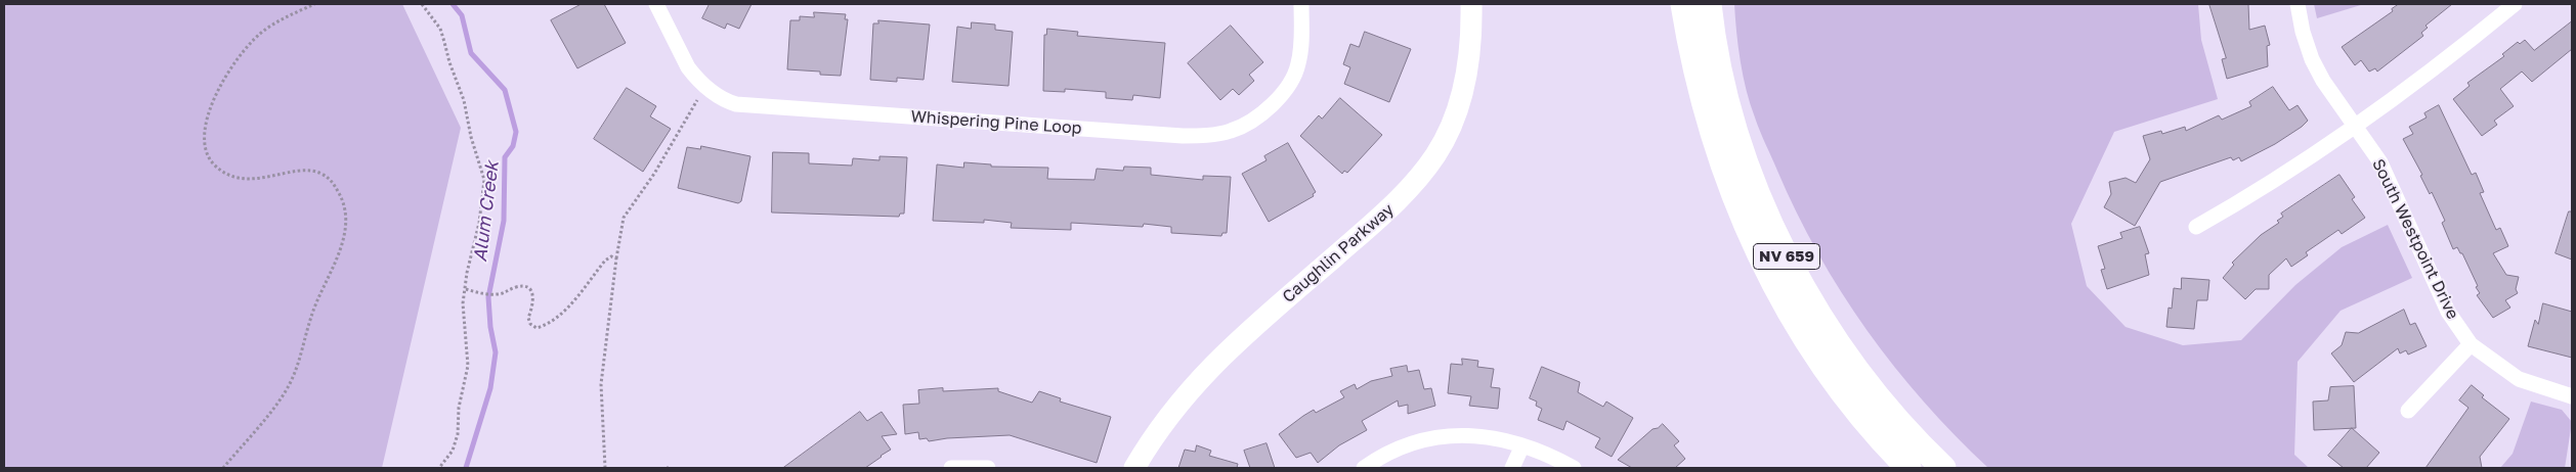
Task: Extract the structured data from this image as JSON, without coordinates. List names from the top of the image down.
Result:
{
  "streets": {
    "main road": ["NV 659"],
    "street": ["Whispering Pine Loop", "South Westpoint Drive", "Caughlin Parkway"]
  },
  "water": ["Alum Creek"]
}
